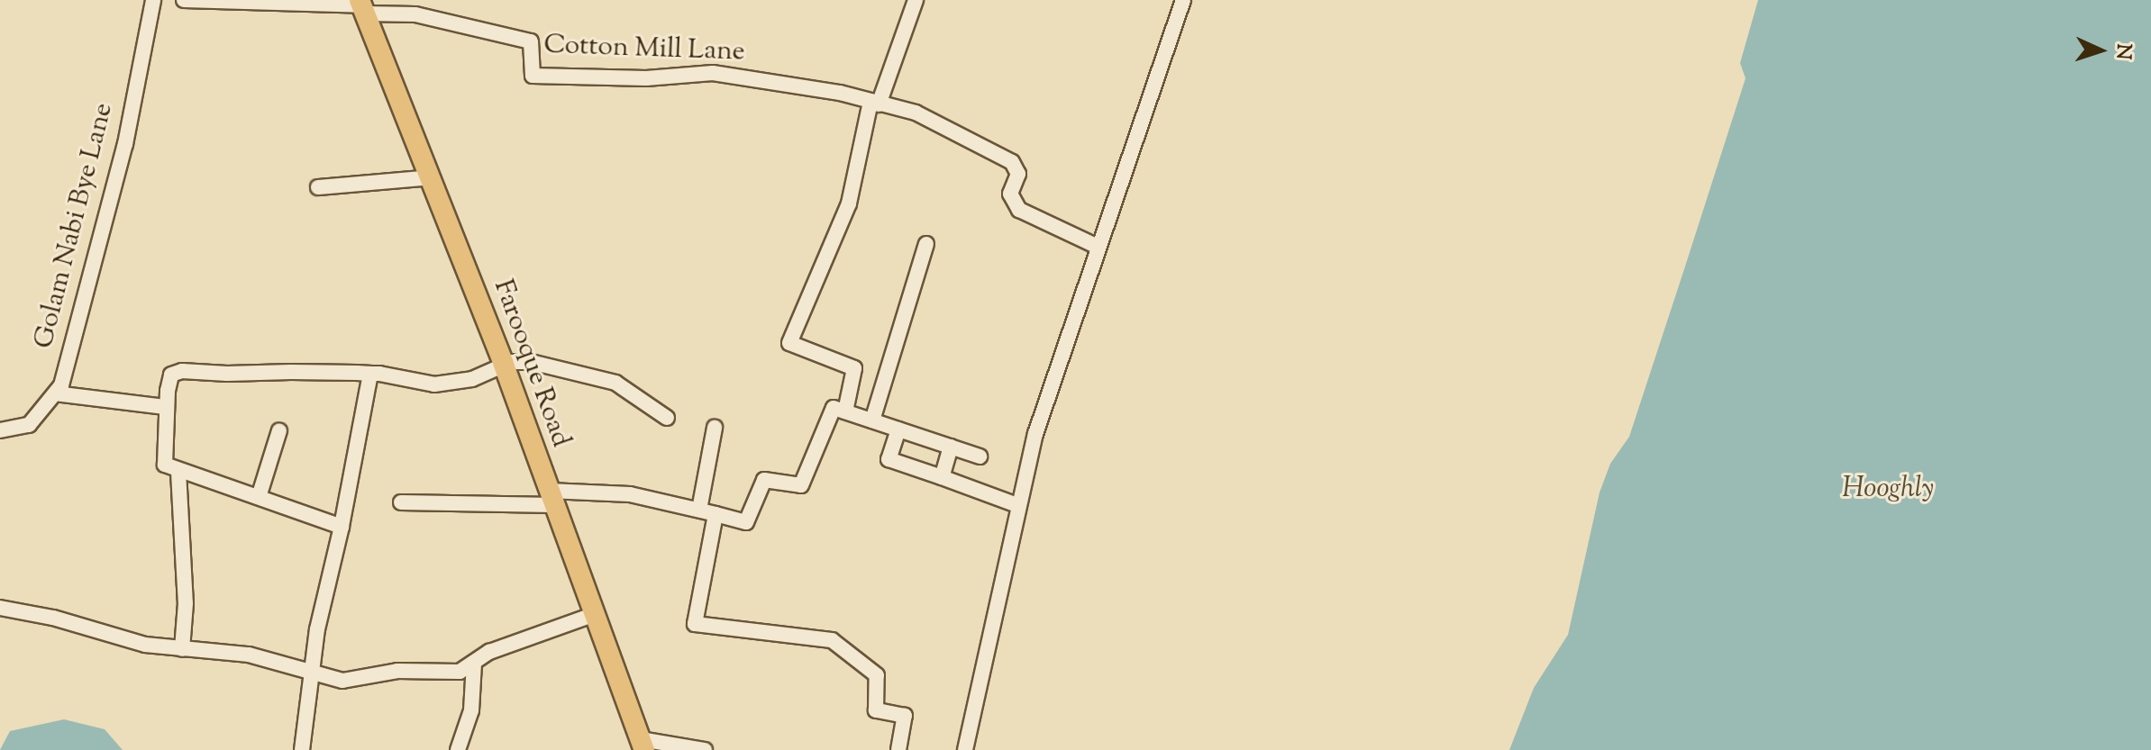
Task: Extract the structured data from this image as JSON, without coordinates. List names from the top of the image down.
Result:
{
  "streets": {
    "main road": ["Farooque Road"],
    "street": ["Cotton Mill Lane", "Golam Nabi Bye Lane"]
  },
  "crossings": [
    ["Cotton Mill Lane", "Farooque Road"]
  ],
  "water": ["Hooghly"],
  "north": "right"
}
